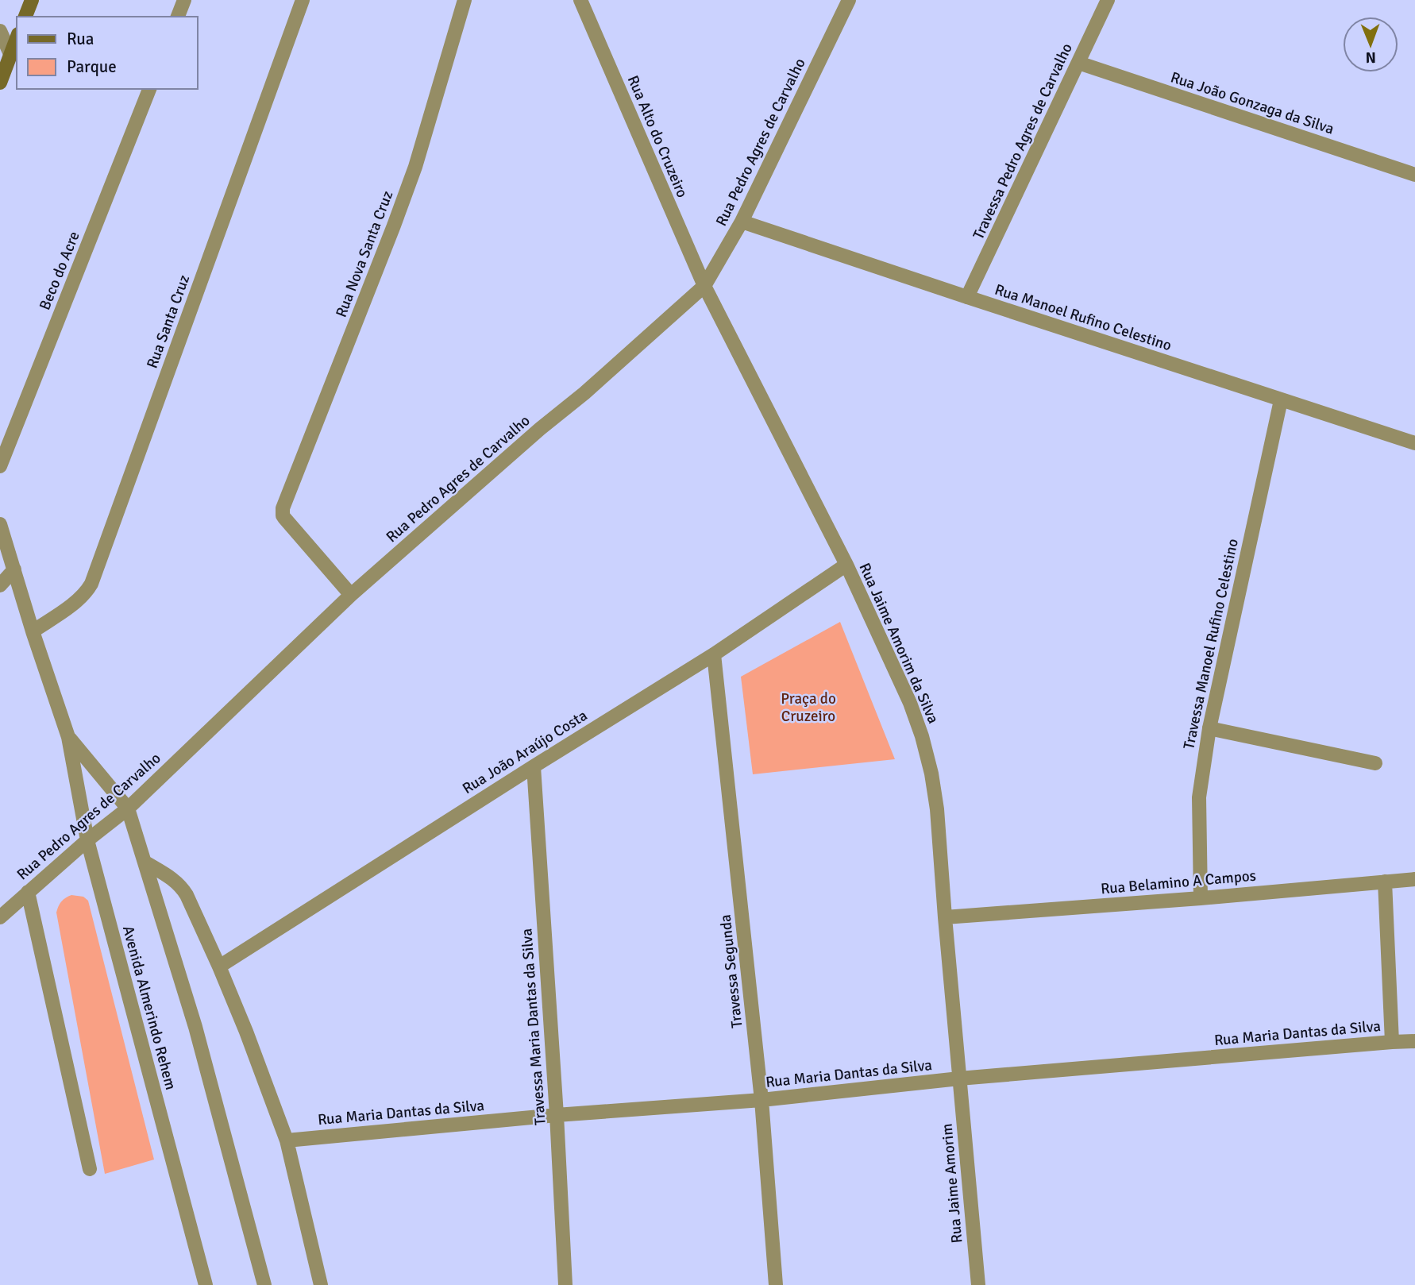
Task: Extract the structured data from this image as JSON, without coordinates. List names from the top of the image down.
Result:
{
  "streets": {
    "street": [
      "Rua João Gonzaga da Silva",
      "Rua Alto do Cruzeiro",
      "Travessa Pedro Agres de Carvalho",
      "Rua Pedro Agres de Carvalho",
      "Rua Nova Santa Cruz",
      "Beco do Acre",
      "Rua Manoel Rufino Celestino",
      "Rua Santa Cruz",
      "Rua Jaime Amorim da Silva",
      "Travessa Manoel Rufino Celestino",
      "Rua João Araújo Costa",
      "Rua Belamino A Campos",
      "Travessa Segunda",
      "Avenida Almerindo Rehem",
      "Travessa Maria Dantas da Silva",
      "Rua Maria Dantas da Silva",
      "Rua Jaime Amorim"
    ]
  },
  "crossings": [
    ["Rua João Gonzaga da Silva", "Travessa Pedro Agres de Carvalho"],
    ["Rua Alto do Cruzeiro", "Rua Pedro Agres de Carvalho"],
    ["Rua Alto do Cruzeiro", "Rua Jaime Amorim da Silva"],
    ["Travessa Pedro Agres de Carvalho", "Rua Manoel Rufino Celestino"],
    ["Rua Pedro Agres de Carvalho", "Rua Nova Santa Cruz"],
    ["Rua Pedro Agres de Carvalho", "Rua Manoel Rufino Celestino"],
    ["Rua Pedro Agres de Carvalho", "Rua Jaime Amorim da Silva"],
    ["Rua Pedro Agres de Carvalho", "Avenida Almerindo Rehem"],
    ["Rua Manoel Rufino Celestino", "Travessa Manoel Rufino Celestino"],
    ["Rua Santa Cruz", "Avenida Almerindo Rehem"],
    ["Rua Jaime Amorim da Silva", "Rua João Araújo Costa"],
    ["Rua Jaime Amorim da Silva", "Rua Belamino A Campos"],
    ["Rua Jaime Amorim da Silva", "Rua Maria Dantas da Silva"],
    ["Rua Jaime Amorim da Silva", "Rua Jaime Amorim"],
    ["Travessa Manoel Rufino Celestino", "Rua Belamino A Campos"],
    ["Rua João Araújo Costa", "Travessa Segunda"],
    ["Rua João Araújo Costa", "Travessa Maria Dantas da Silva"],
    ["Travessa Segunda", "Rua Maria Dantas da Silva"],
    ["Travessa Maria Dantas da Silva", "Rua Maria Dantas da Silva"],
    ["Rua Maria Dantas da Silva", "Rua Jaime Amorim"]
  ],
  "parks": ["Praça do Cruzeiro"],
  "legend": ["Rua", "Parque"],
  "north": "bottom"
}
